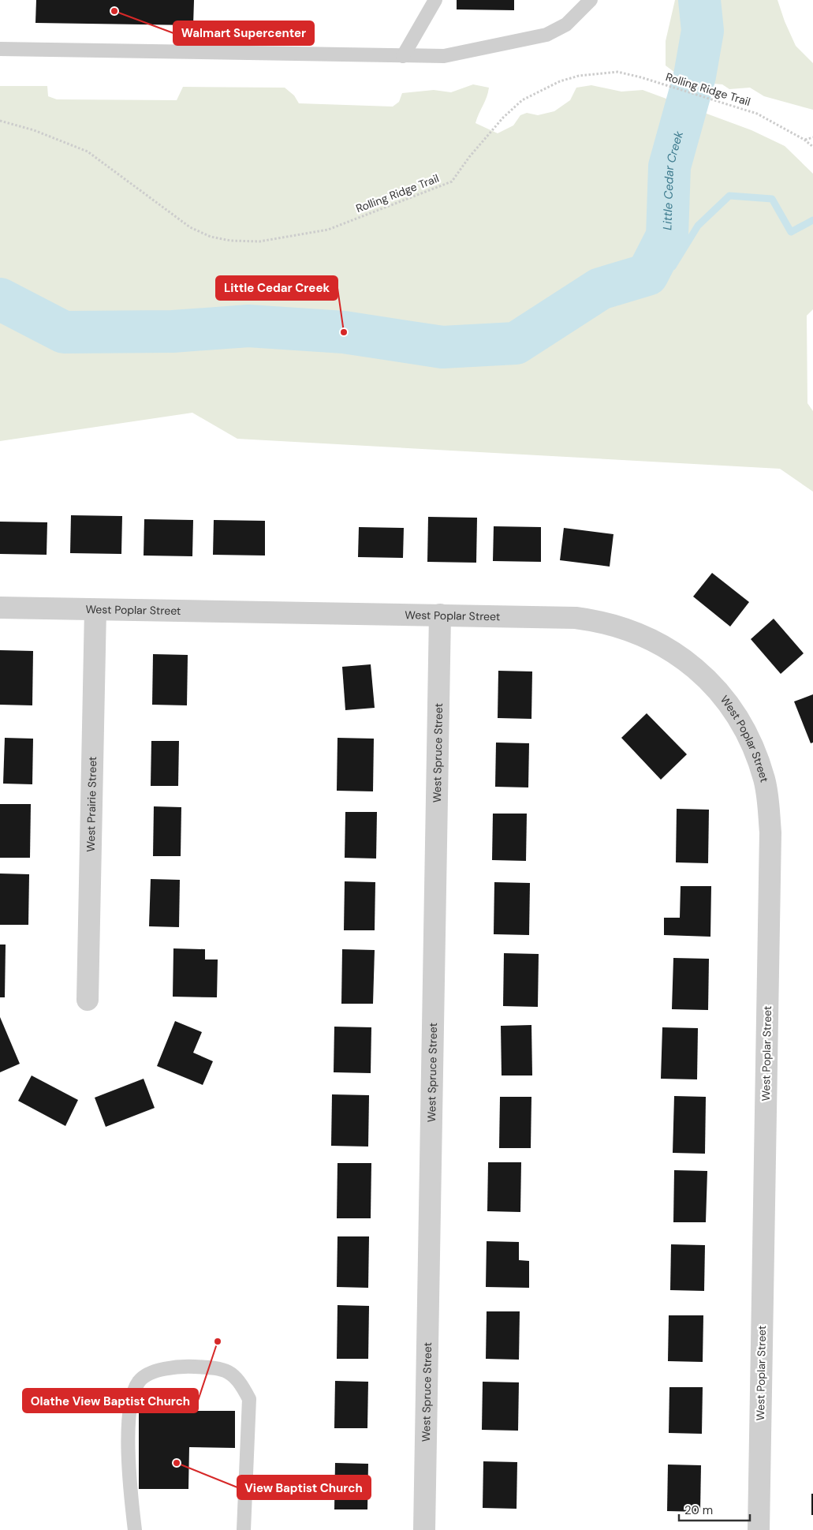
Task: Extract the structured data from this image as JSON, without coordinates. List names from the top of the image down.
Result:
{
  "streets": {
    "street": ["West Poplar Street", "West Spruce Street", "West Prairie Street"],
    "path": ["Rolling Ridge Trail"]
  },
  "crossings": [
    ["West Poplar Street", "West Spruce Street"],
    ["West Poplar Street", "West Prairie Street"]
  ],
  "water": ["Little Cedar Creek"],
  "places": [
    "Walmart Supercenter",
    "Little Cedar Creek",
    "Olathe View Baptist Church",
    "View Baptist Church"
  ],
  "scale_bar": "20 m"
}
